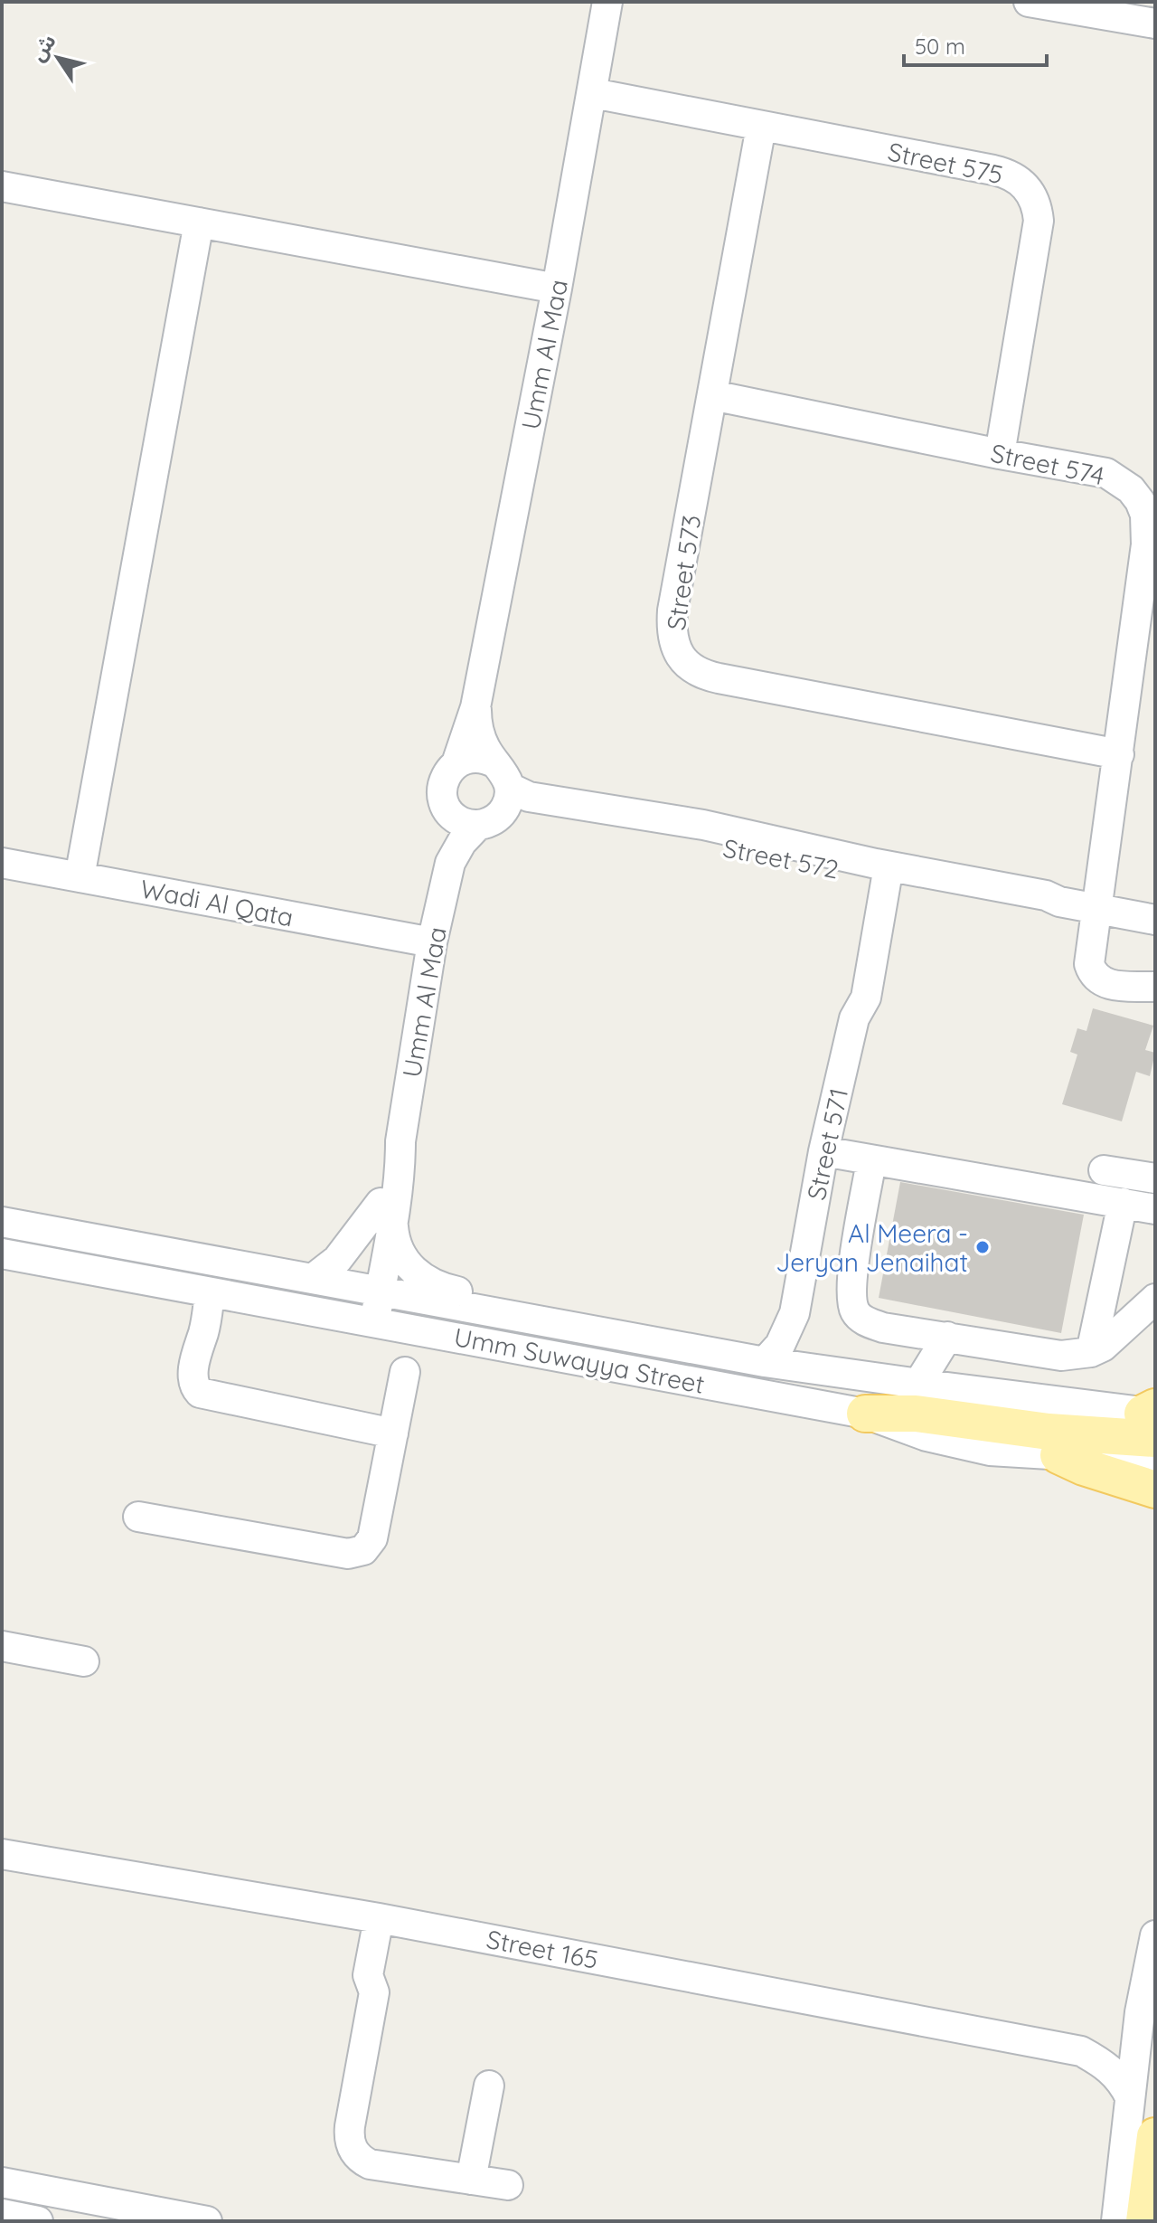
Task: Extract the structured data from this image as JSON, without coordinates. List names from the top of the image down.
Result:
{
  "streets": {
    "street": [
      "Street 575",
      "Umm Al Maa",
      "Street 574",
      "Street 573",
      "Street 572",
      "Wadi Al Qata",
      "Street 571",
      "Umm Suwayya Street",
      "Street 165"
    ]
  },
  "crossings": [
    ["Street 575", "Umm Al Maa"],
    ["Street 575", "Street 574"],
    ["Street 575", "Street 573"],
    ["Umm Al Maa", "Street 572"],
    ["Umm Al Maa", "Wadi Al Qata"],
    ["Umm Al Maa", "Umm Suwayya Street"],
    ["Street 574", "Street 573"],
    ["Street 574", "Street 572"],
    ["Street 572", "Street 571"],
    ["Street 571", "Umm Suwayya Street"]
  ],
  "places": ["Al Meera - Jeryan Jenaihat"],
  "scale_bar": "50 m",
  "north": "top left"
}
